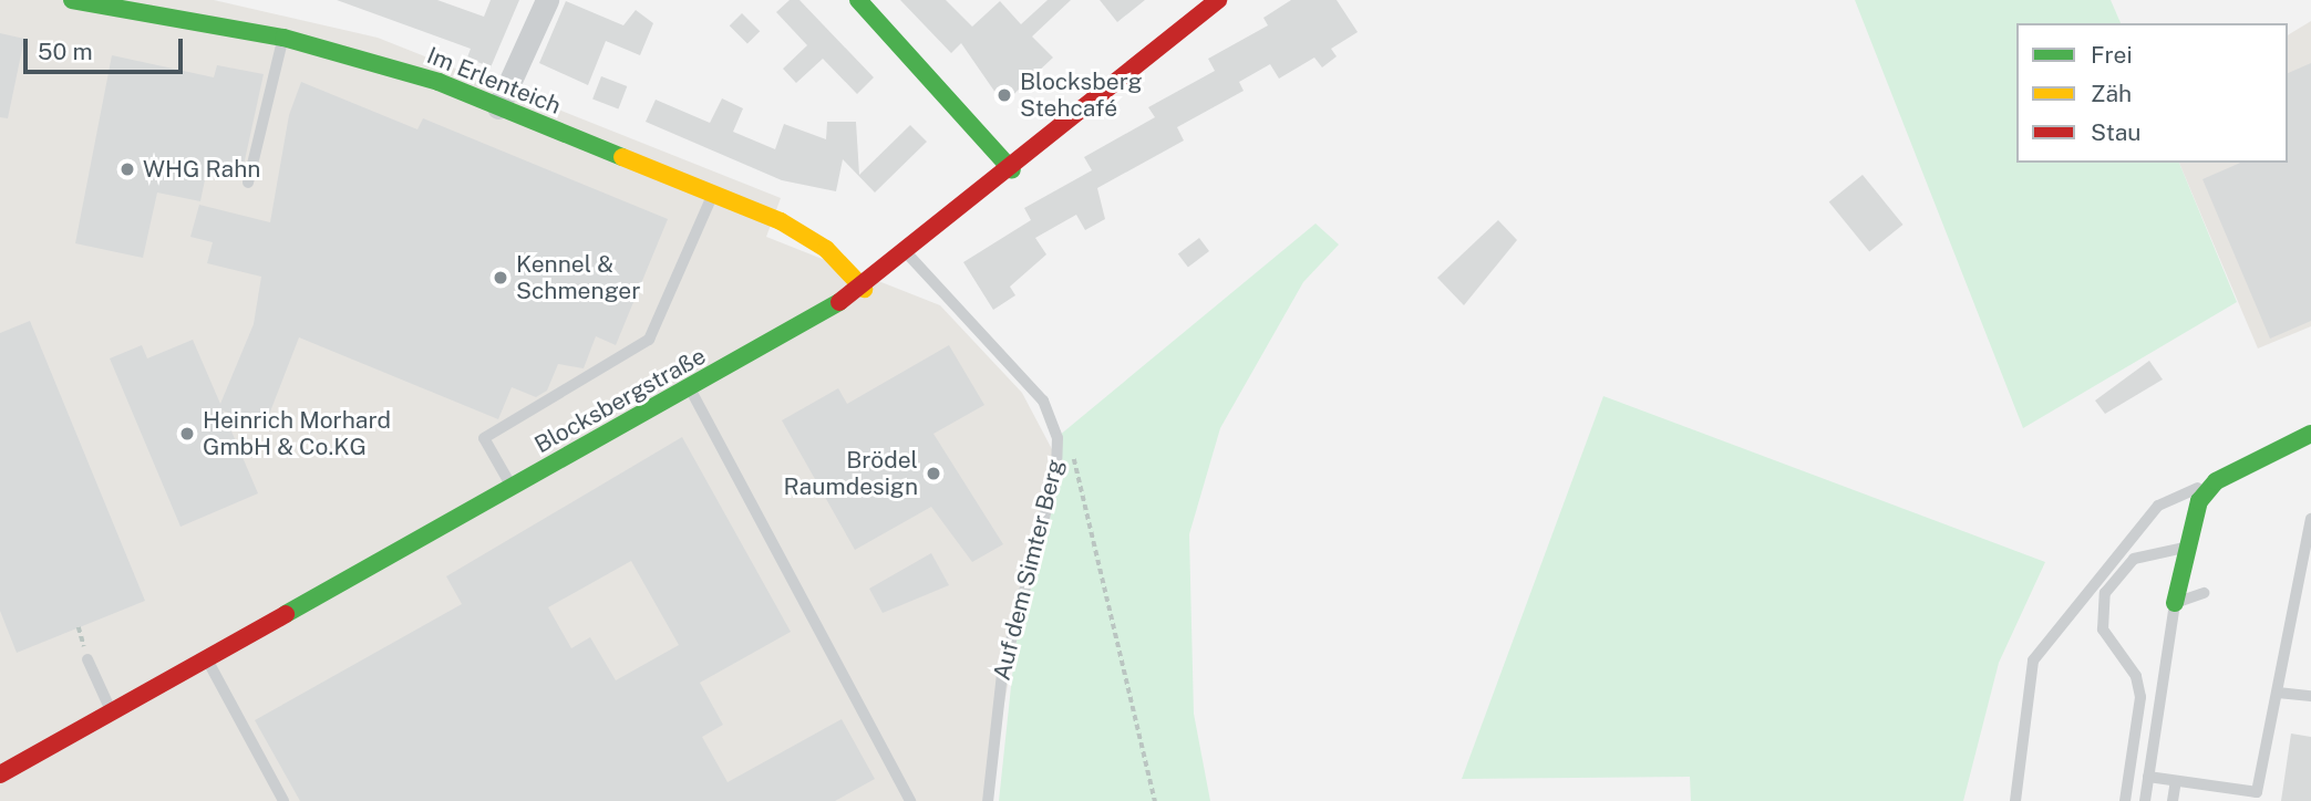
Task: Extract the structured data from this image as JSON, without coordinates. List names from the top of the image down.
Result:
{
  "streets": {
    "main road": ["Im Erlenteich", "Blocksbergstraße"],
    "lane": ["Auf dem Simter Berg"]
  },
  "crossings": [
    ["Im Erlenteich", "Blocksbergstraße"]
  ],
  "places": [
    "Blocksberg Stehcafé",
    "WHG Rahn",
    "Kennel & Schmenger",
    "Heinrich Morhard GmbH & Co.KG",
    "Brödel Raumdesign"
  ],
  "legend": ["Frei", "Zäh", "Stau"],
  "scale_bar": "50 m"
}
